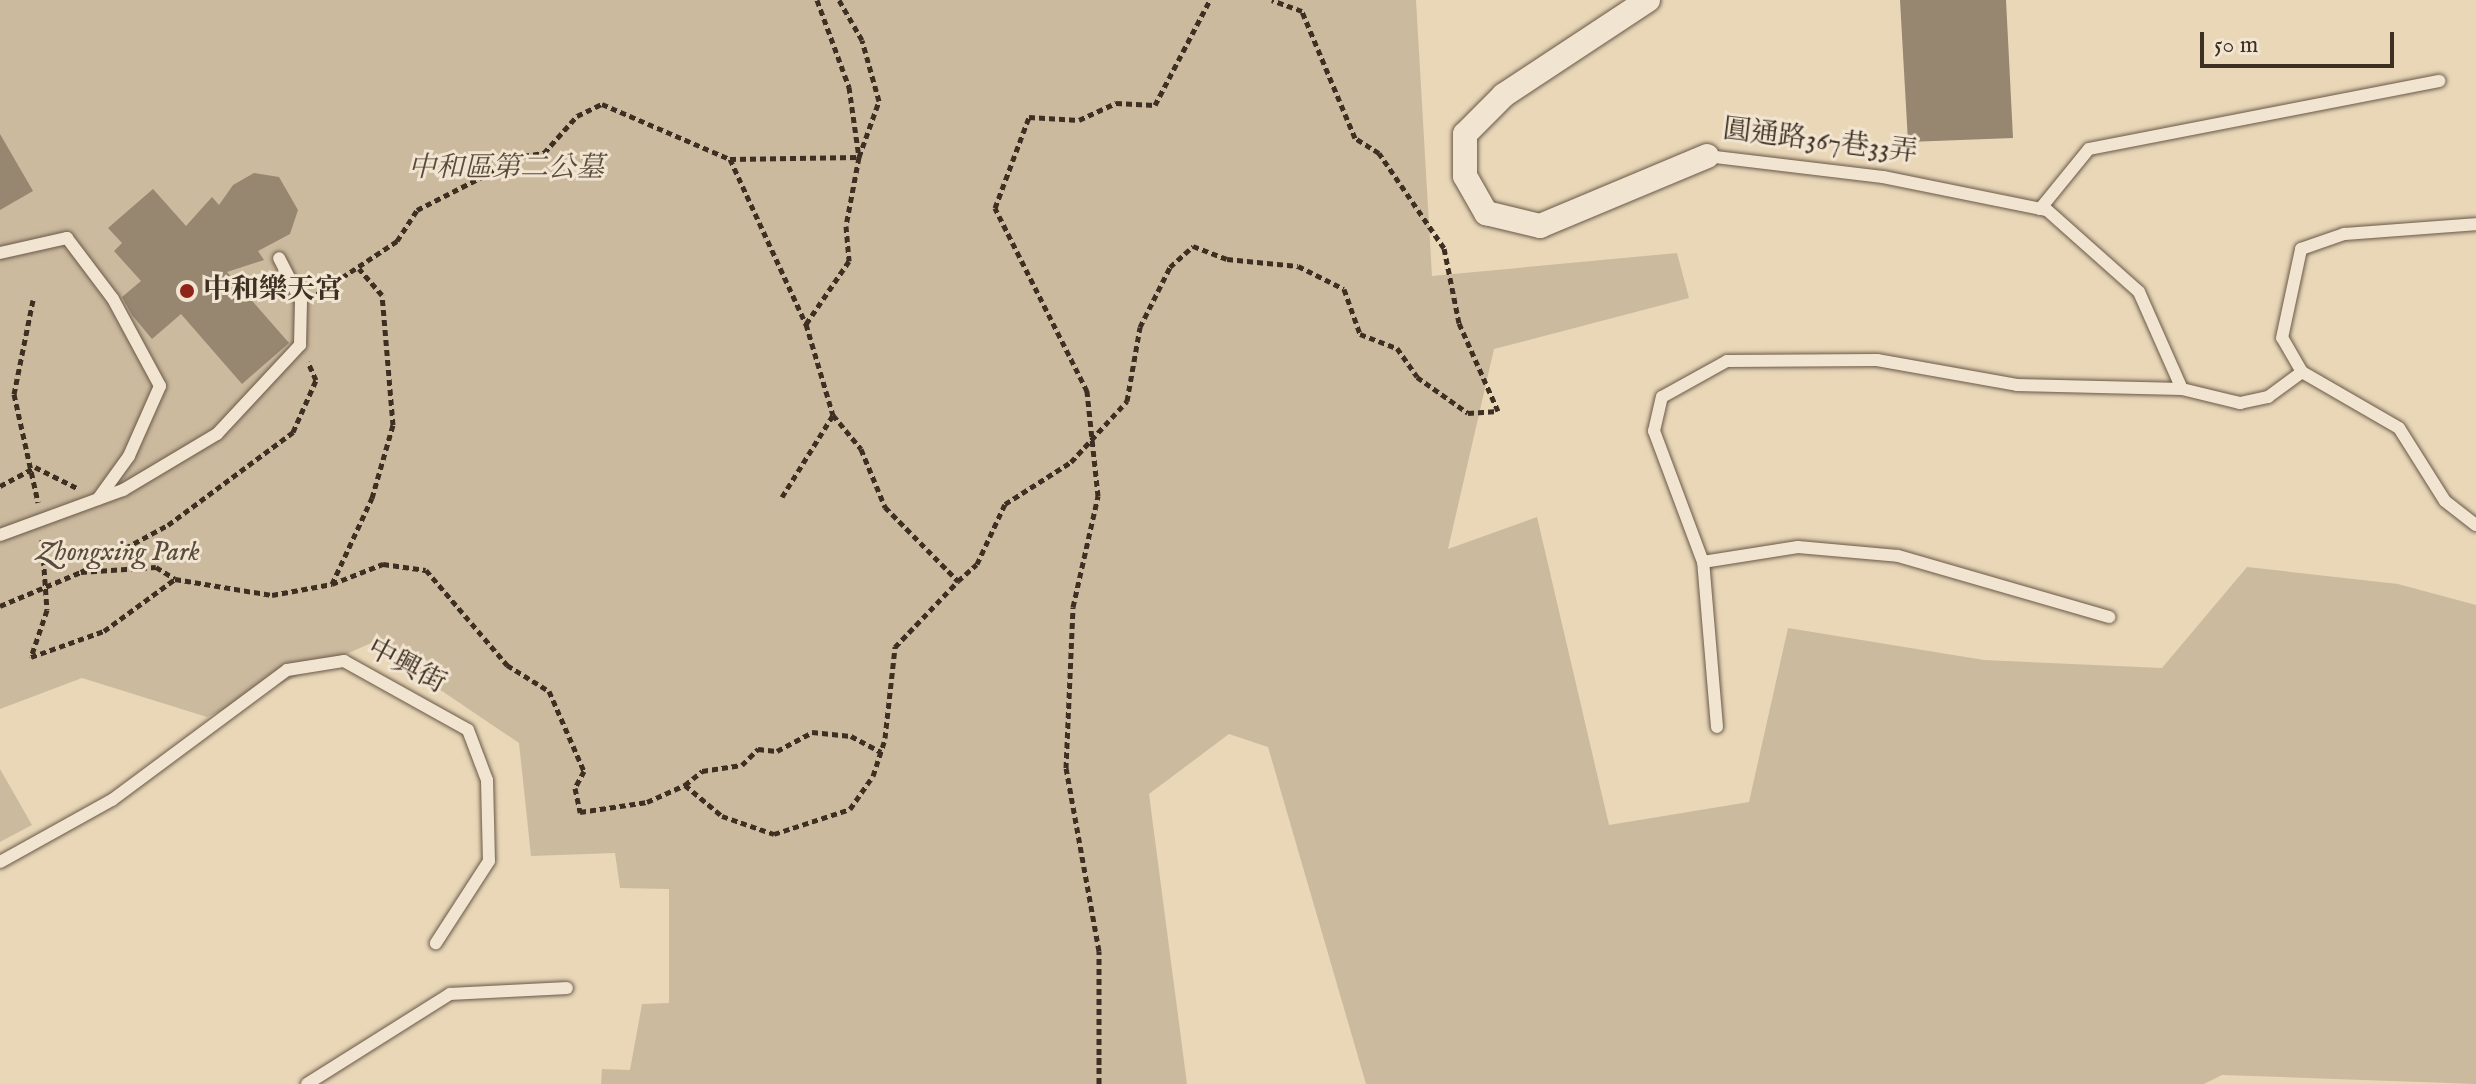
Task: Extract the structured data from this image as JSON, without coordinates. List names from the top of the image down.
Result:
{
  "streets": {
    "street": ["圓通路367巷33弄"],
    "lane": ["中興街"]
  },
  "parks": ["中和區第二公墓", "Zhongxing Park"],
  "places": ["中和樂天宮"],
  "scale_bar": "50 m"
}
